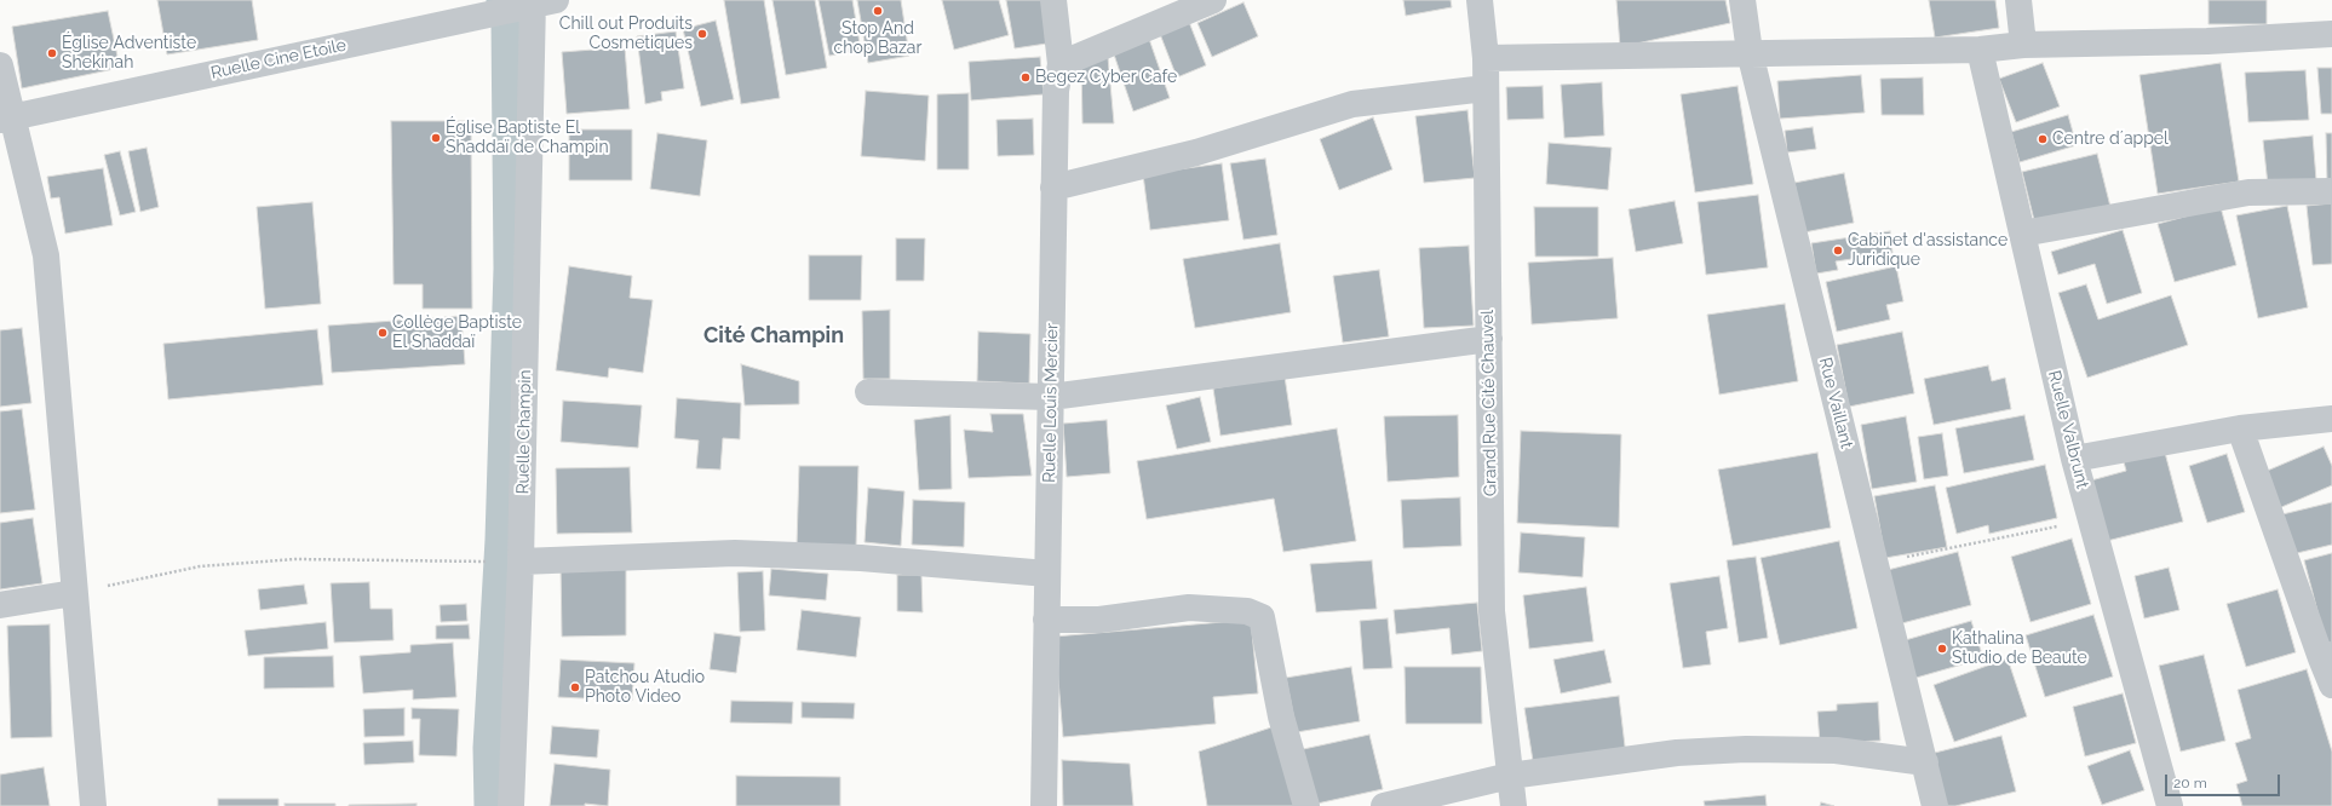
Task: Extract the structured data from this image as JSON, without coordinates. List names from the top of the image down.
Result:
{
  "streets": {
    "street": [
      "Ruelle Cine Etoile",
      "Ruelle Louis Mercier",
      "Grand Rue Cité Chauvel",
      "Rue Vaillant",
      "Ruelle Valbrunt",
      "Ruelle Champin"
    ]
  },
  "crossings": [
    ["Ruelle Cine Etoile", "Ruelle Champin"]
  ],
  "districts": ["Cité Champin"],
  "places": [
    "Stop And chop Bazar",
    "Chill out Produits Cosmetiques",
    "Église Adventiste Shekinah",
    "Begez Cyber Cafe",
    "Église Baptiste El Shaddaï de Champin",
    "Centre d´appel",
    "Cabinet d'assistance Juridique",
    "Collège Baptiste El Shaddaï",
    "Kathalina Studio de Beaute",
    "Patchou Atudio Photo Video"
  ],
  "scale_bar": "20 m"
}
